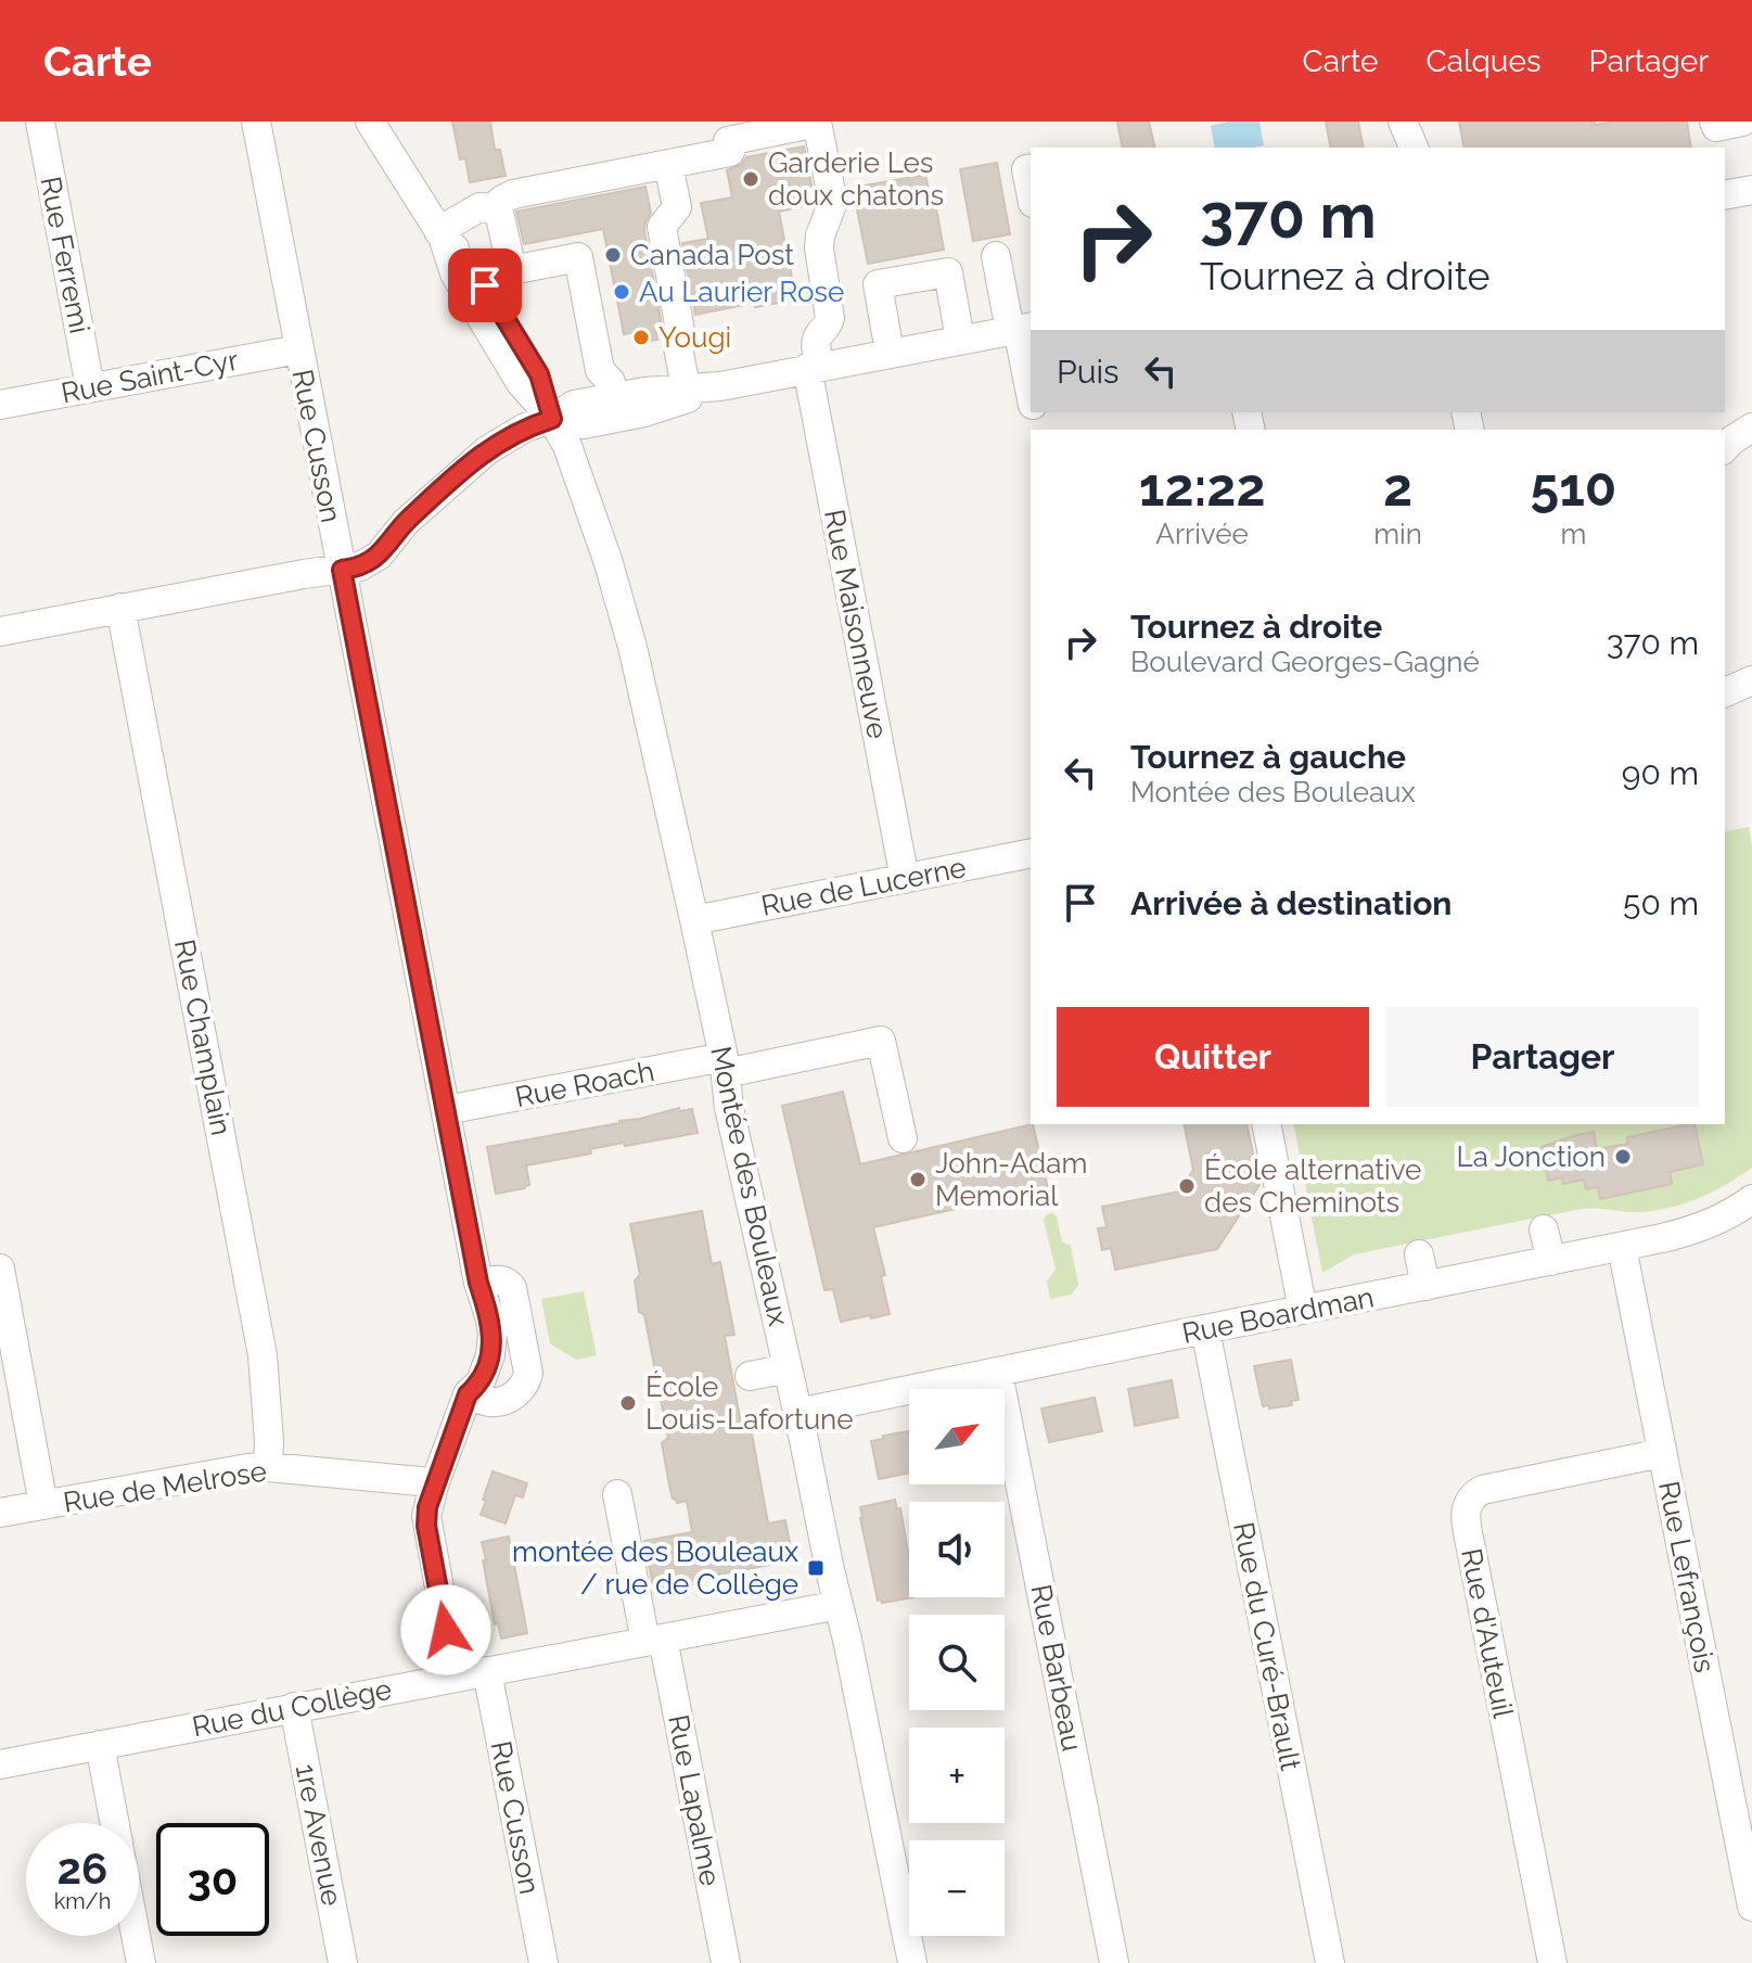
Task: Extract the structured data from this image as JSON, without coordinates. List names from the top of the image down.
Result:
{
  "streets": {
    "street": [
      "Rue Ferremi",
      "Rue Saint-Cyr",
      "Rue Cusson",
      "Rue Maisonneuve",
      "Rue de Lucerne",
      "Rue Champlain",
      "Rue Roach",
      "Montée des Bouleaux",
      "Rue Boardman",
      "Rue de Melrose",
      "Rue Lefrançois",
      "Rue d'Auteuil",
      "Rue du Curé-Brault",
      "Rue Barbeau",
      "Rue du Collège",
      "Rue Lapalme",
      "1re Avenue"
    ]
  },
  "crossings": [
    ["Rue Ferremi", "Rue Saint-Cyr"],
    ["Rue Saint-Cyr", "Rue Cusson"],
    ["Rue Cusson", "Rue Roach"],
    ["Rue Cusson", "Rue de Melrose"],
    ["Rue Cusson", "Rue du Collège"],
    ["Rue Maisonneuve", "Rue de Lucerne"],
    ["Rue de Lucerne", "Montée des Bouleaux"],
    ["Rue Champlain", "Rue de Melrose"],
    ["Rue Roach", "Montée des Bouleaux"],
    ["Montée des Bouleaux", "Rue Boardman"],
    ["Montée des Bouleaux", "Rue du Collège"],
    ["Rue Boardman", "Rue Lefrançois"],
    ["Rue Boardman", "Rue du Curé-Brault"],
    ["Rue Boardman", "Rue Barbeau"],
    ["Rue Lefrançois", "Rue d'Auteuil"],
    ["Rue du Collège", "Rue Lapalme"],
    ["Rue du Collège", "1re Avenue"]
  ],
  "places": {
    "other": [
      "Garderie Les doux chatons",
      "Canada Post",
      "Au Laurier Rose",
      "Yougi",
      "La Jonction",
      "John-Adam Memorial",
      "École alternative des Cheminots",
      "École Louis-Lafortune"
    ],
    "transit": ["montée des Bouleaux / rue de Collège"]
  },
  "north": "top right",
  "page": {
    "header": "Carte",
    "nav": ["Carte", "Calques", "Partager"],
    "turn": ["370 m", "Tournez à droite"],
    "then": "Puis",
    "eta": [
      "12:22",
      "Arrivée",
      "2",
      "min",
      "510",
      "m"
    ],
    "list": [
      {
        "name": "Tournez à droite",
        "note": "Boulevard Georges-Gagné",
        "value": "370 m"
      },
      {
        "name": "Tournez à gauche",
        "note": "Montée des Bouleaux",
        "value": "90 m"
      },
      {
        "name": "Arrivée à destination",
        "value": "50 m"
      }
    ],
    "buttons": ["Quitter", "Partager"],
    "map_buttons": ["+", "−"],
    "speed": "26 km/h",
    "limit": "30"
  }
}
